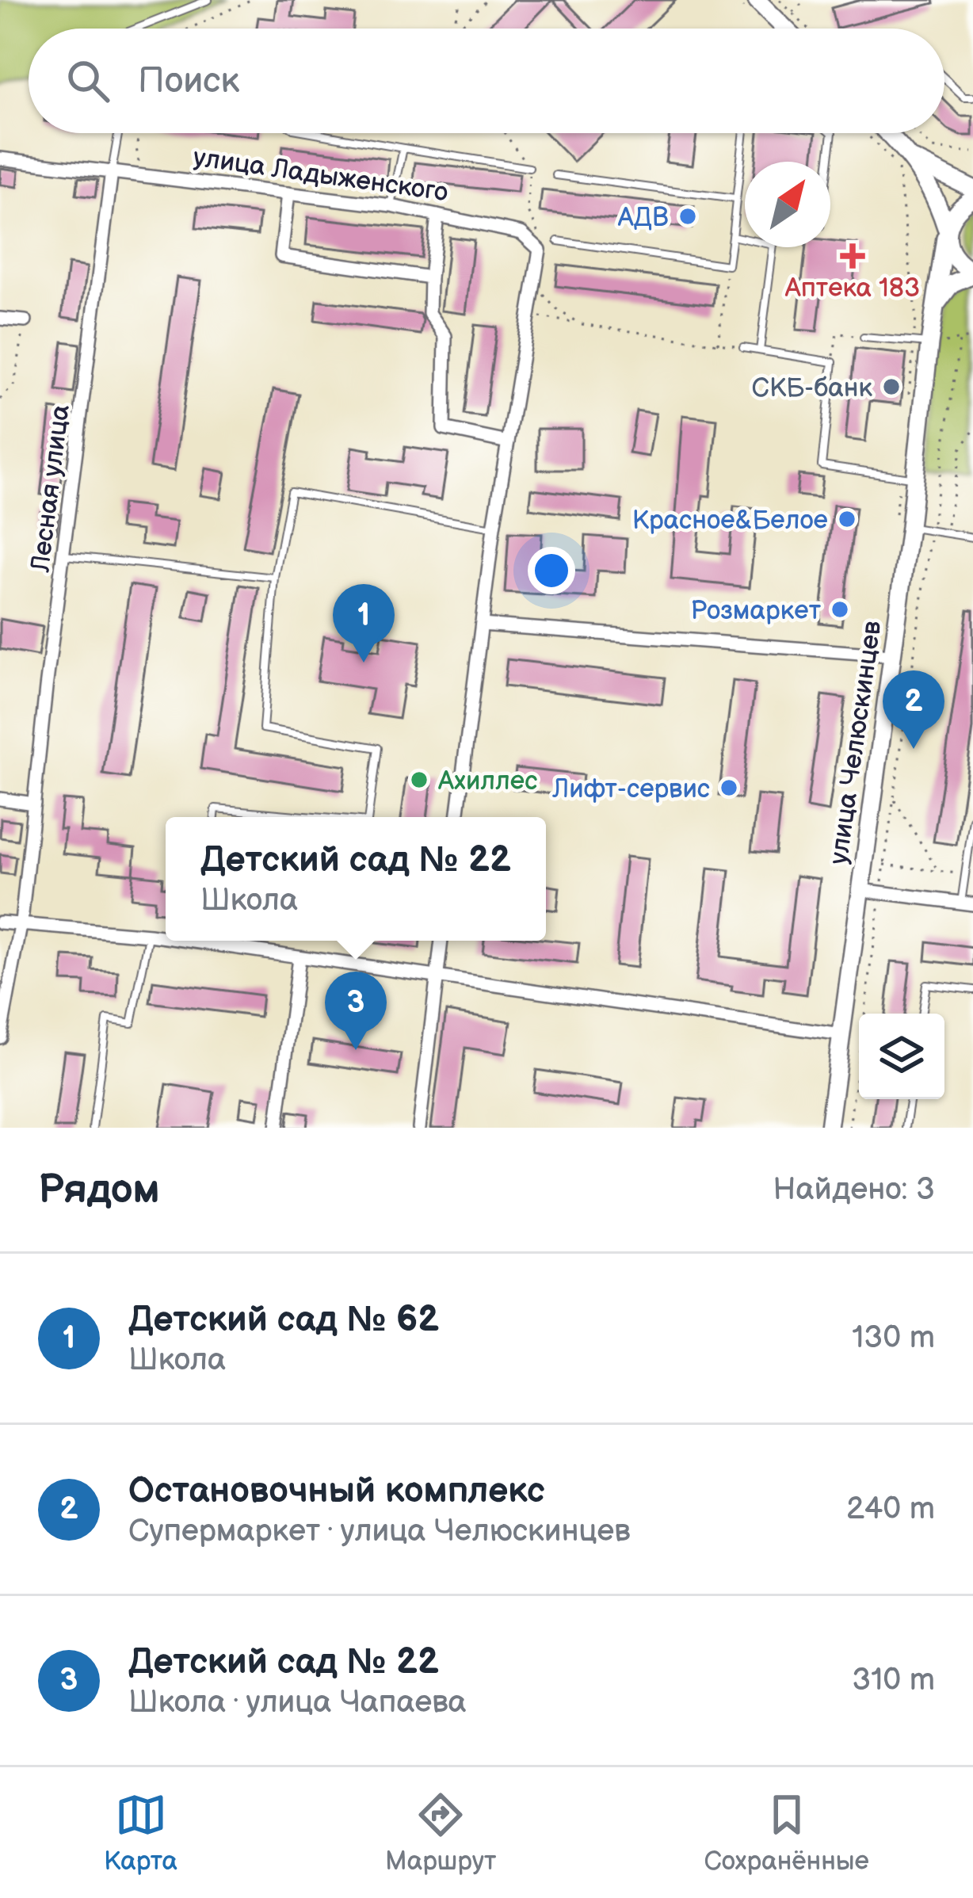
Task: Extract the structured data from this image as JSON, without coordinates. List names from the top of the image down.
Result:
{
  "streets": {
    "street": ["улица Ладыженского", "Лесная улица", "улица Челюскинцев"]
  },
  "crossings": [
    ["улица Ладыженского", "Лесная улица"]
  ],
  "places": {
    "other": [
      "АДВ",
      "СКБ-банк",
      "Красное&Белое",
      "Розмаркет",
      "Ахиллес",
      "Лифт-сервис"
    ],
    "health": ["Аптека 183"]
  },
  "north": "top right",
  "page": {
    "search": "Поиск",
    "pins": ["1", "2", "3"],
    "popup": ["Детский сад № 22", "Школа"],
    "heading": ["Рядом", "Найдено: 3"],
    "list": [
      {
        "mark": "1",
        "name": "Детский сад № 62",
        "note": "Школа",
        "value": "130 m"
      },
      {
        "mark": "2",
        "name": "Остановочный комплекс",
        "note": "Супермаркет · улица Челюскинцев",
        "value": "240 m"
      },
      {
        "mark": "3",
        "name": "Детский сад № 22",
        "note": "Школа · улица Чапаева",
        "value": "310 m"
      }
    ],
    "nav": ["Карта", "Маршрут", "Сохранённые"]
  }
}
